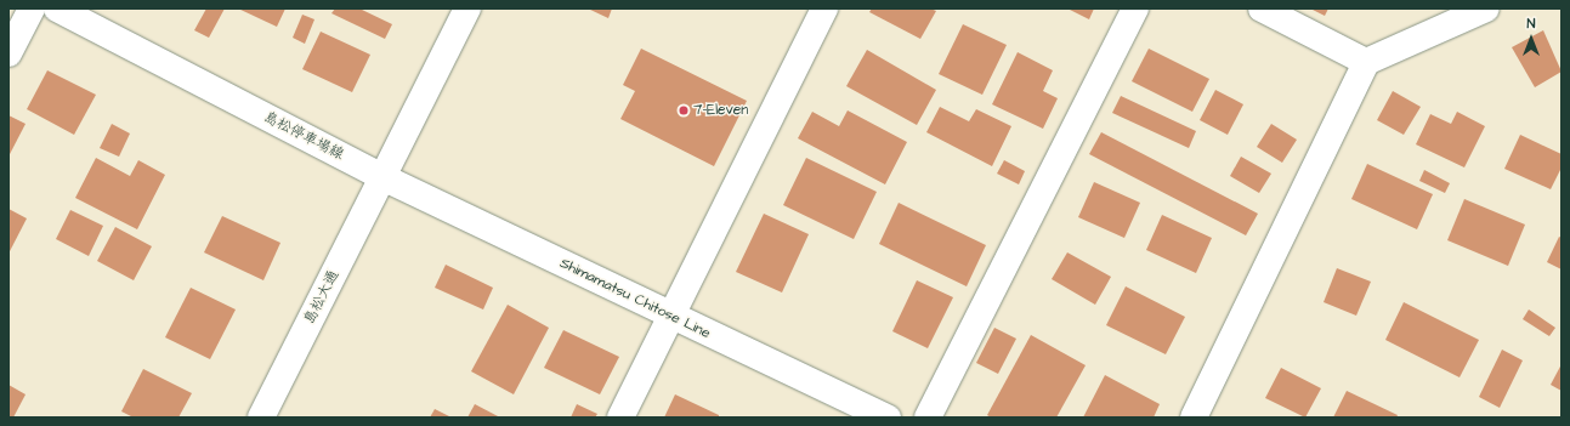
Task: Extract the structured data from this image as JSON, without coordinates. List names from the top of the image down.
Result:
{
  "streets": {
    "street": ["島松停車場線", "島松大通", "Shimamatsu Chitose Line"]
  },
  "crossings": [
    ["島松停車場線", "島松大通"],
    ["島松停車場線", "Shimamatsu Chitose Line"],
    ["島松大通", "Shimamatsu Chitose Line"]
  ],
  "places": ["7-Eleven"],
  "north": "top"
}
